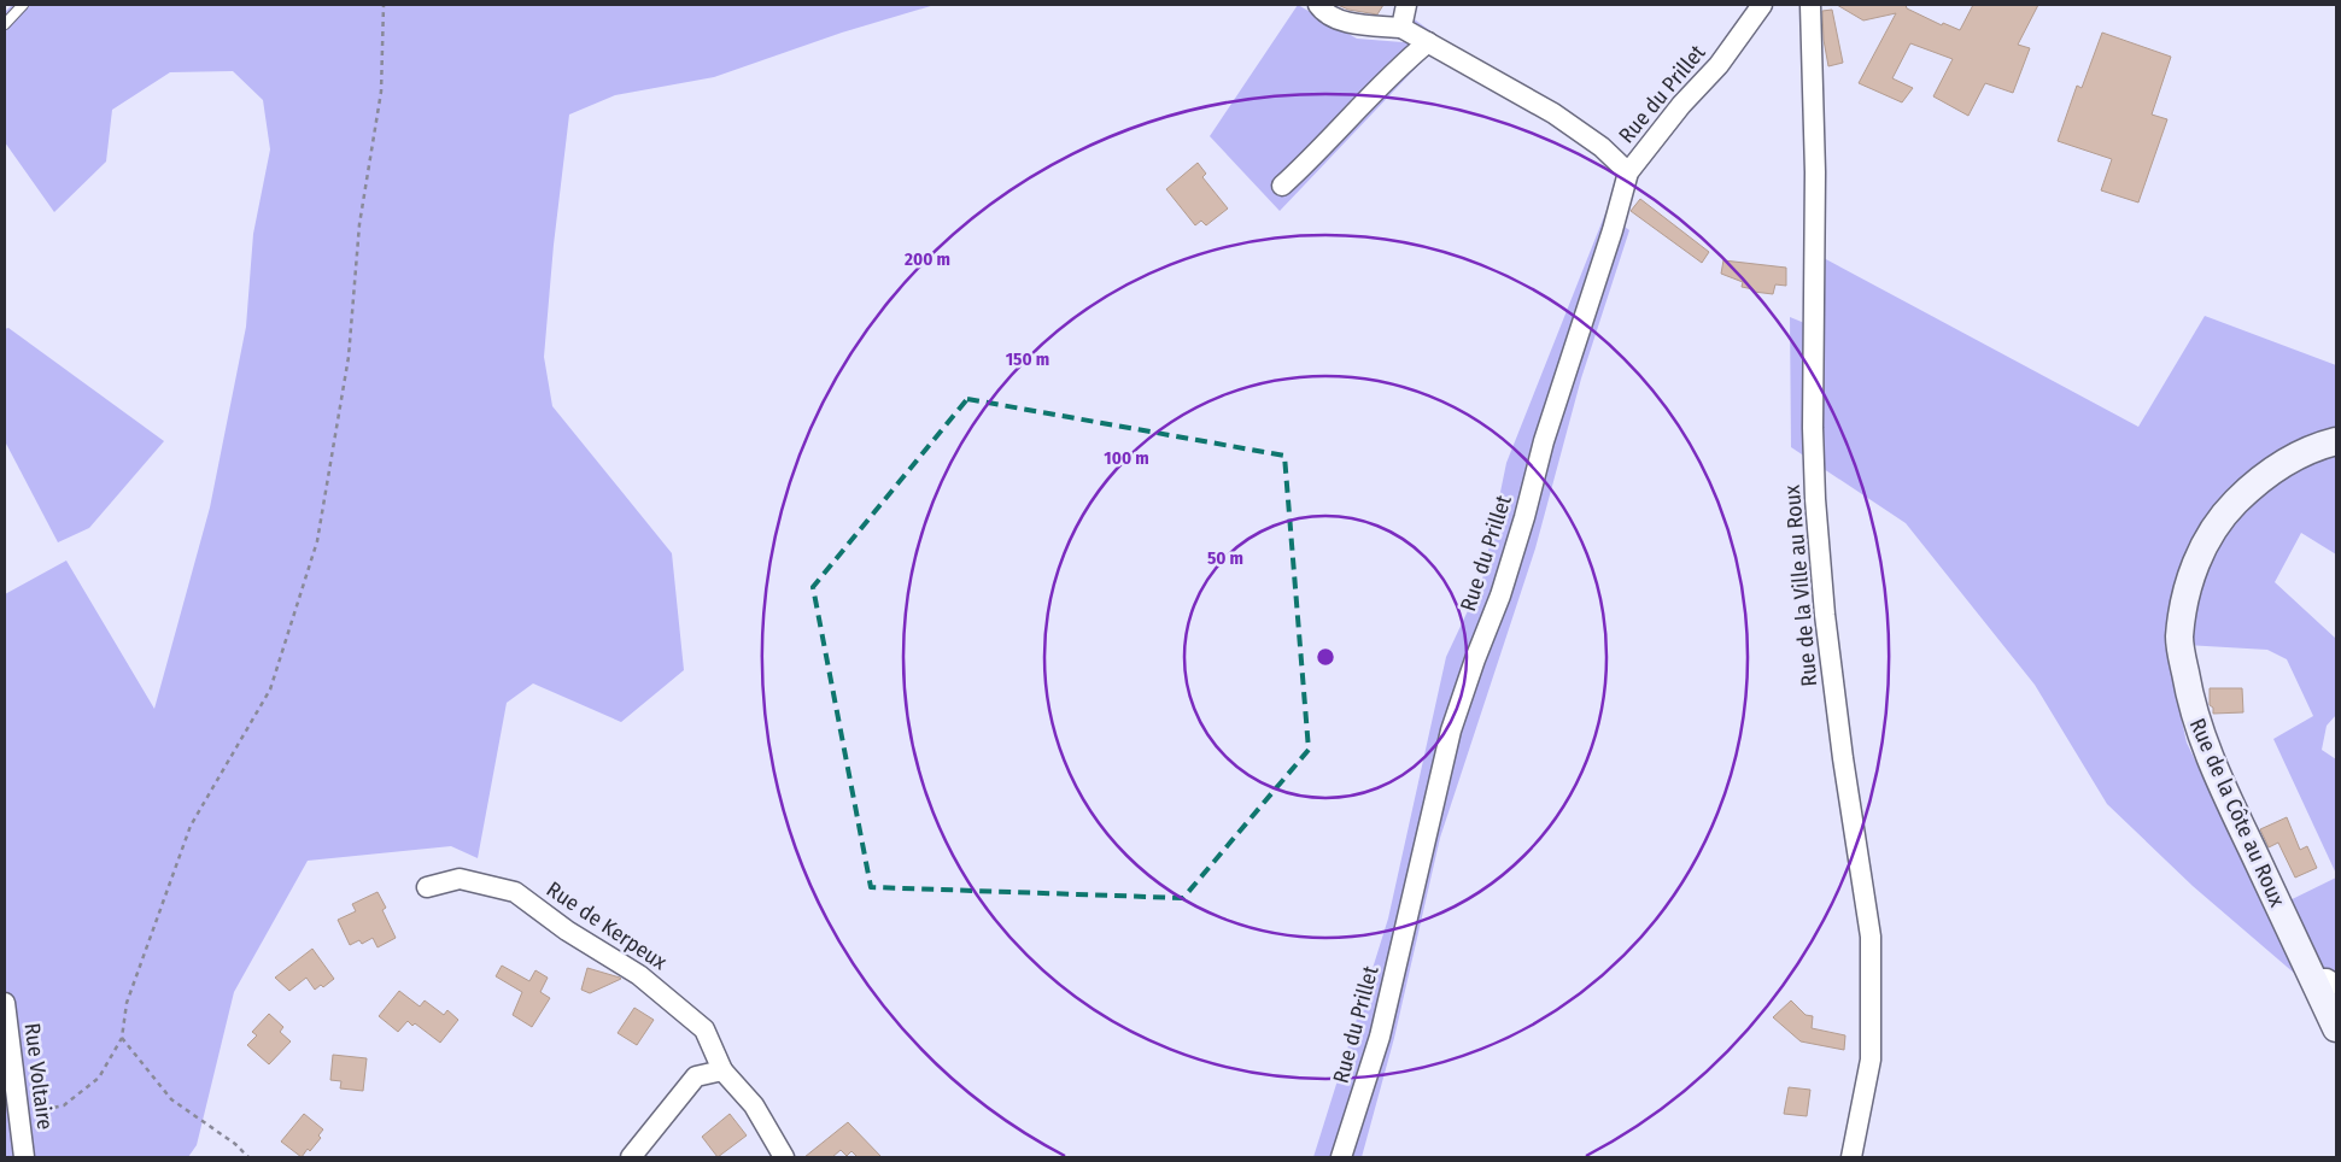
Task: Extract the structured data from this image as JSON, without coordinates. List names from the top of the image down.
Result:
{
  "streets": {
    "main road": ["Rue de la Côte au Roux"],
    "street": [
      "Rue du Prillet",
      "Rue de la Ville au Roux",
      "Rue de Kerpeux",
      "Rue Voltaire"
    ]
  },
  "rings": [
    "200 m",
    "150 m",
    "100 m",
    "50 m"
  ]
}
